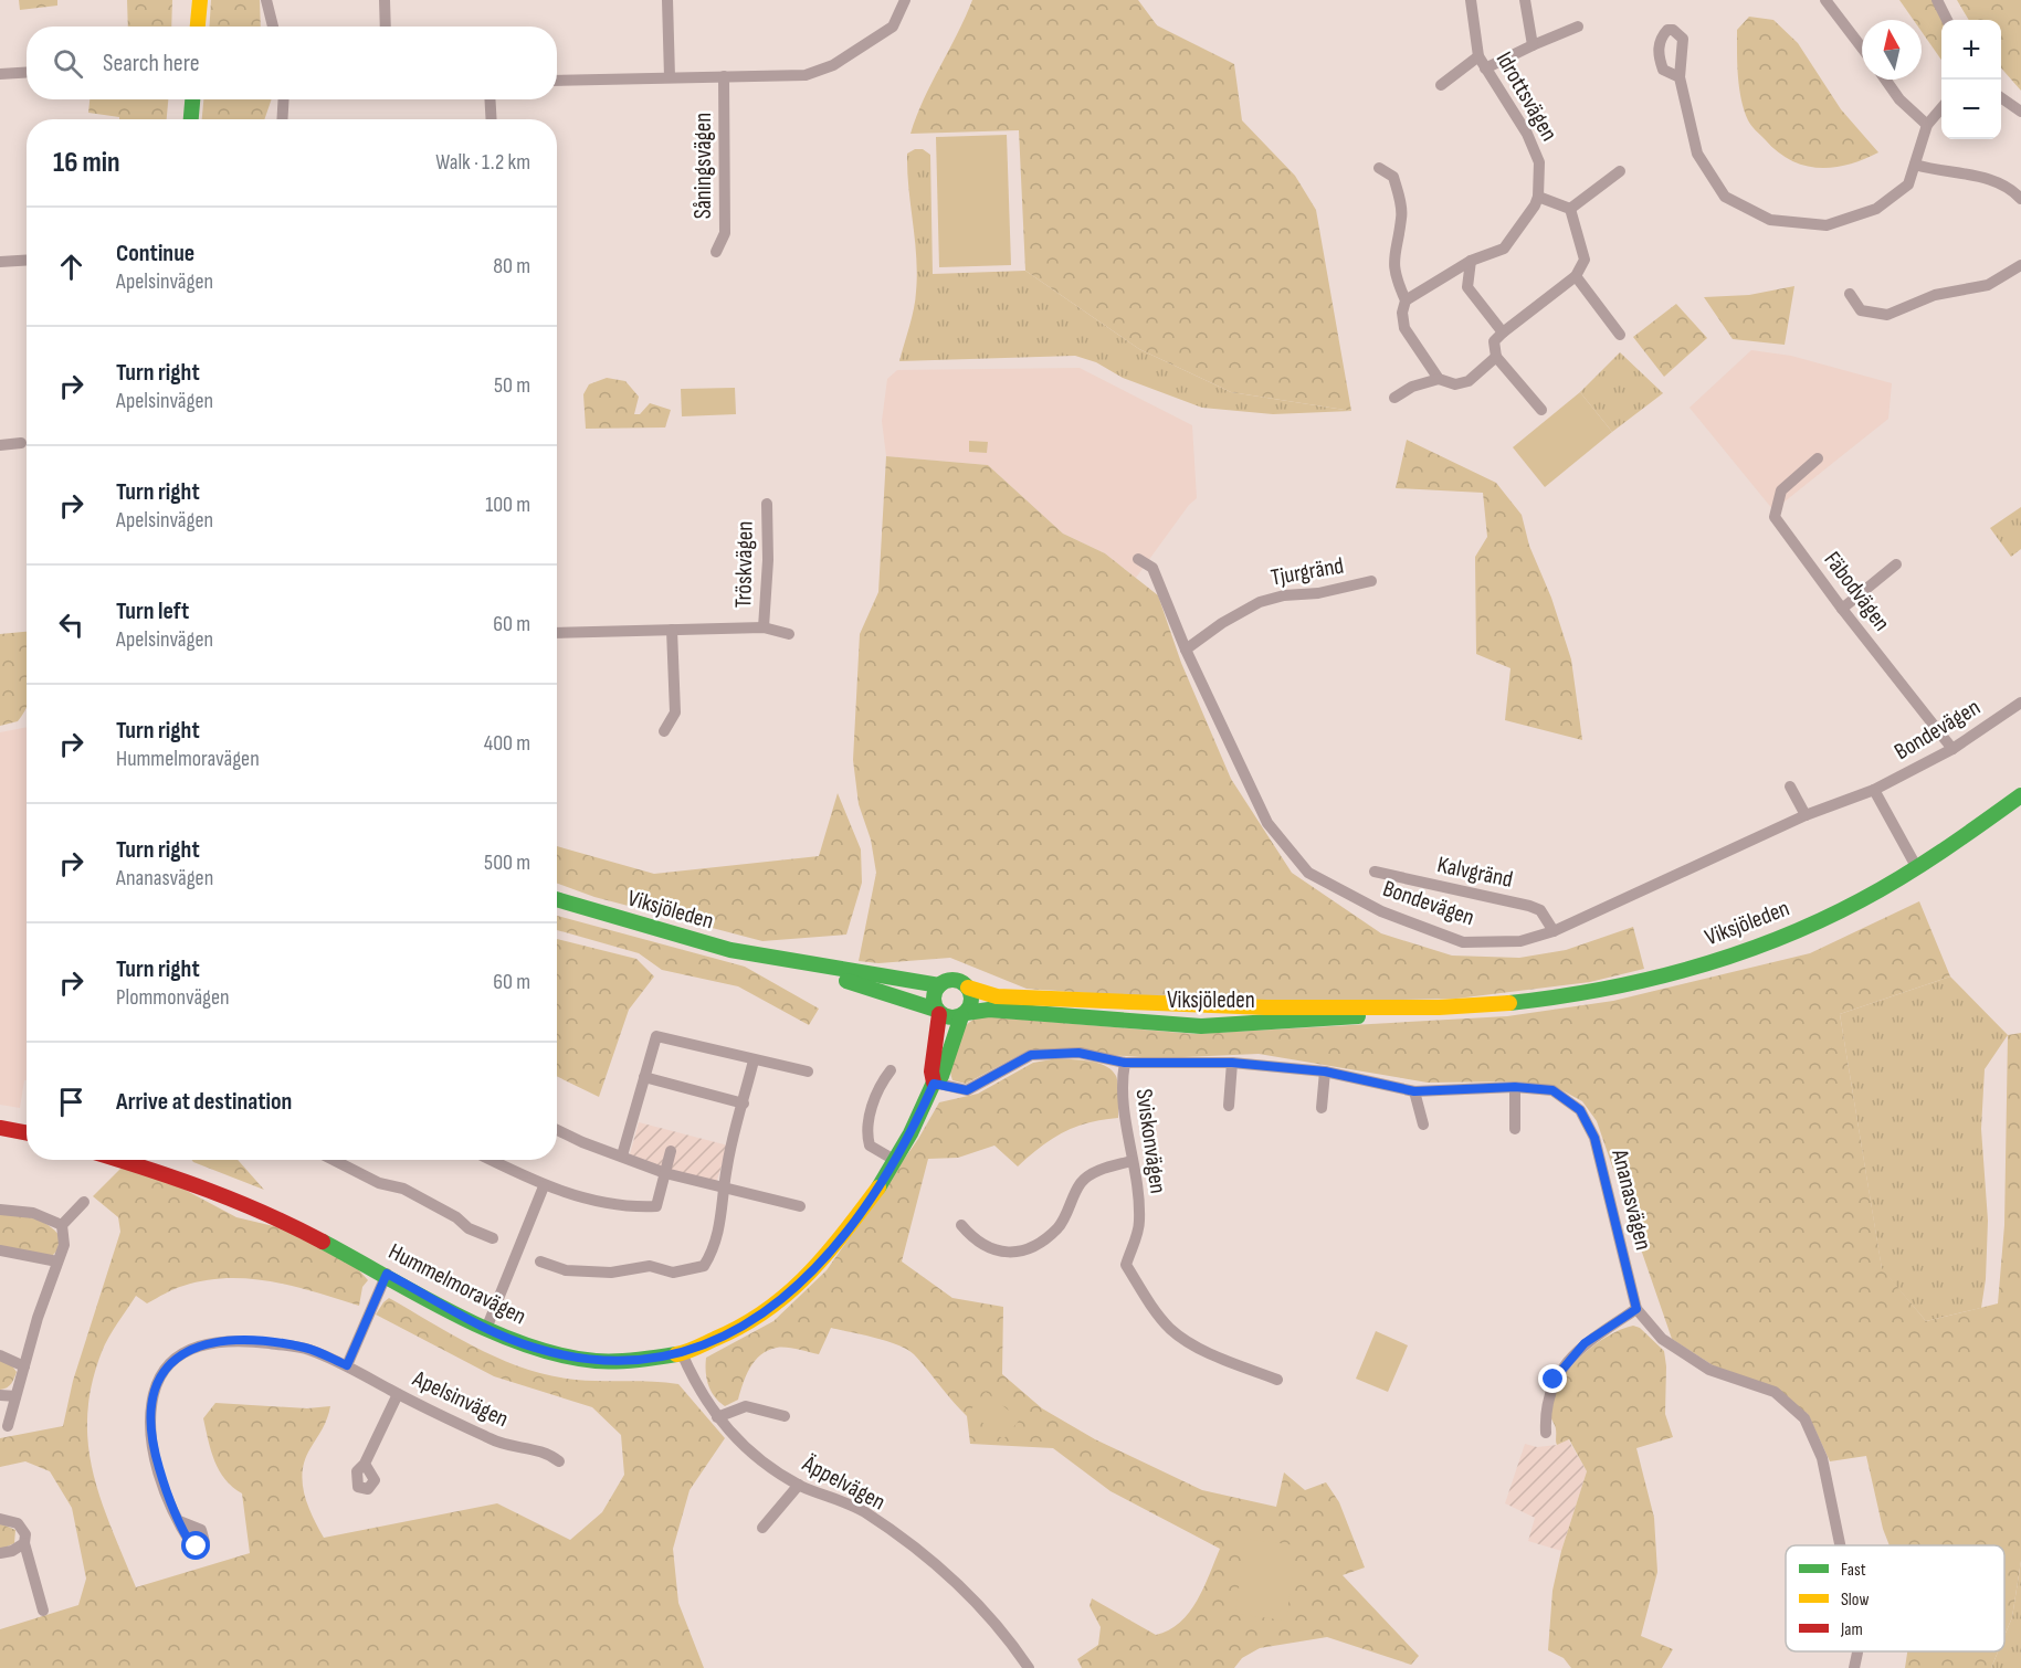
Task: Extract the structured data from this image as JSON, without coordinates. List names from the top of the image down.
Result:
{
  "streets": {
    "main road": ["Viksjöleden", "Hummelmoravägen"],
    "street": [
      "Idrottsvägen",
      "Såningsvägen",
      "Tröskvägen",
      "Tjurgränd",
      "Fäbodvägen",
      "Bondevägen",
      "Kalvgränd",
      "Sviskonvägen",
      "Ananasvägen",
      "Apelsinvägen",
      "Äppelvägen"
    ]
  },
  "crossings": [
    ["Tjurgränd", "Bondevägen"],
    ["Fäbodvägen", "Bondevägen"],
    ["Bondevägen", "Kalvgränd"],
    ["Viksjöleden", "Hummelmoravägen"],
    ["Sviskonvägen", "Ananasvägen"],
    ["Ananasvägen", "Hummelmoravägen"],
    ["Hummelmoravägen", "Äppelvägen"]
  ],
  "legend": ["Fast", "Slow", "Jam"],
  "north": "top",
  "page": {
    "map_buttons": ["+", "−"],
    "search": "Search here",
    "heading": ["16 min", "Walk · 1.2 km"],
    "list": [
      ["Continue", "Apelsinvägen", "80 m"],
      ["Turn right", "Apelsinvägen", "50 m"],
      ["Turn right", "Apelsinvägen", "100 m"],
      ["Turn left", "Apelsinvägen", "60 m"],
      ["Turn right", "Hummelmoravägen", "400 m"],
      ["Turn right", "Ananasvägen", "500 m"],
      ["Turn right", "Plommonvägen", "60 m"],
      "Arrive at destination"
    ]
  }
}
